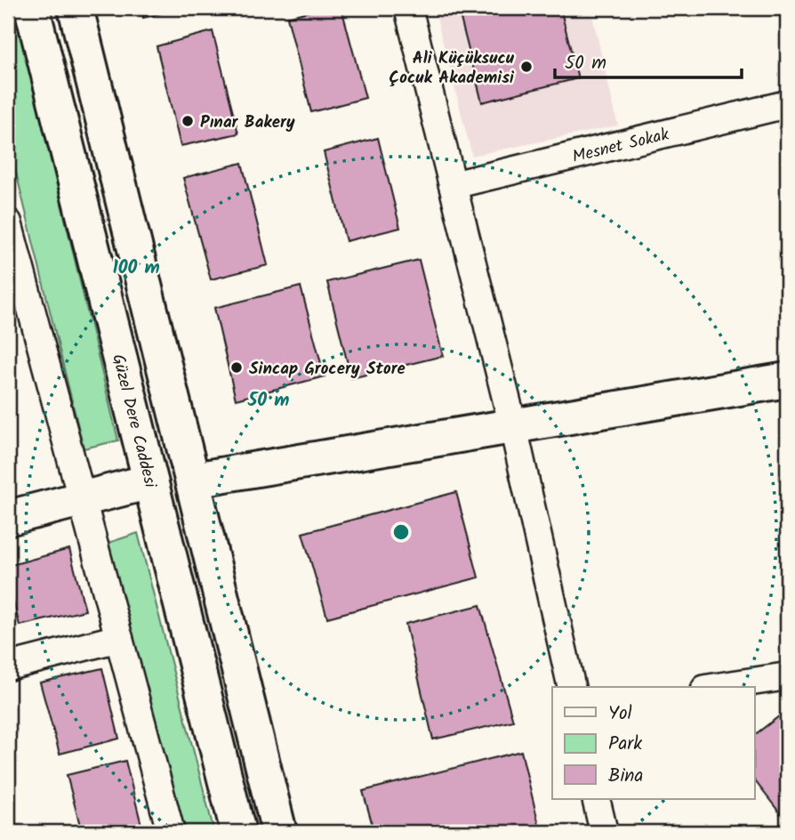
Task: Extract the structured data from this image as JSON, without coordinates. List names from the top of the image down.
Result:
{
  "streets": {
    "main road": ["Güzel Dere Caddesi"],
    "street": ["Mesnet Sokak"]
  },
  "places": ["Ali Küçüksucu Çocuk Akademisi", "Pınar Bakery", "Sincap Grocery Store"],
  "legend": ["Yol", "Park", "Bina"],
  "scale_bar": "50 m",
  "rings": ["100 m", "50 m"]
}
